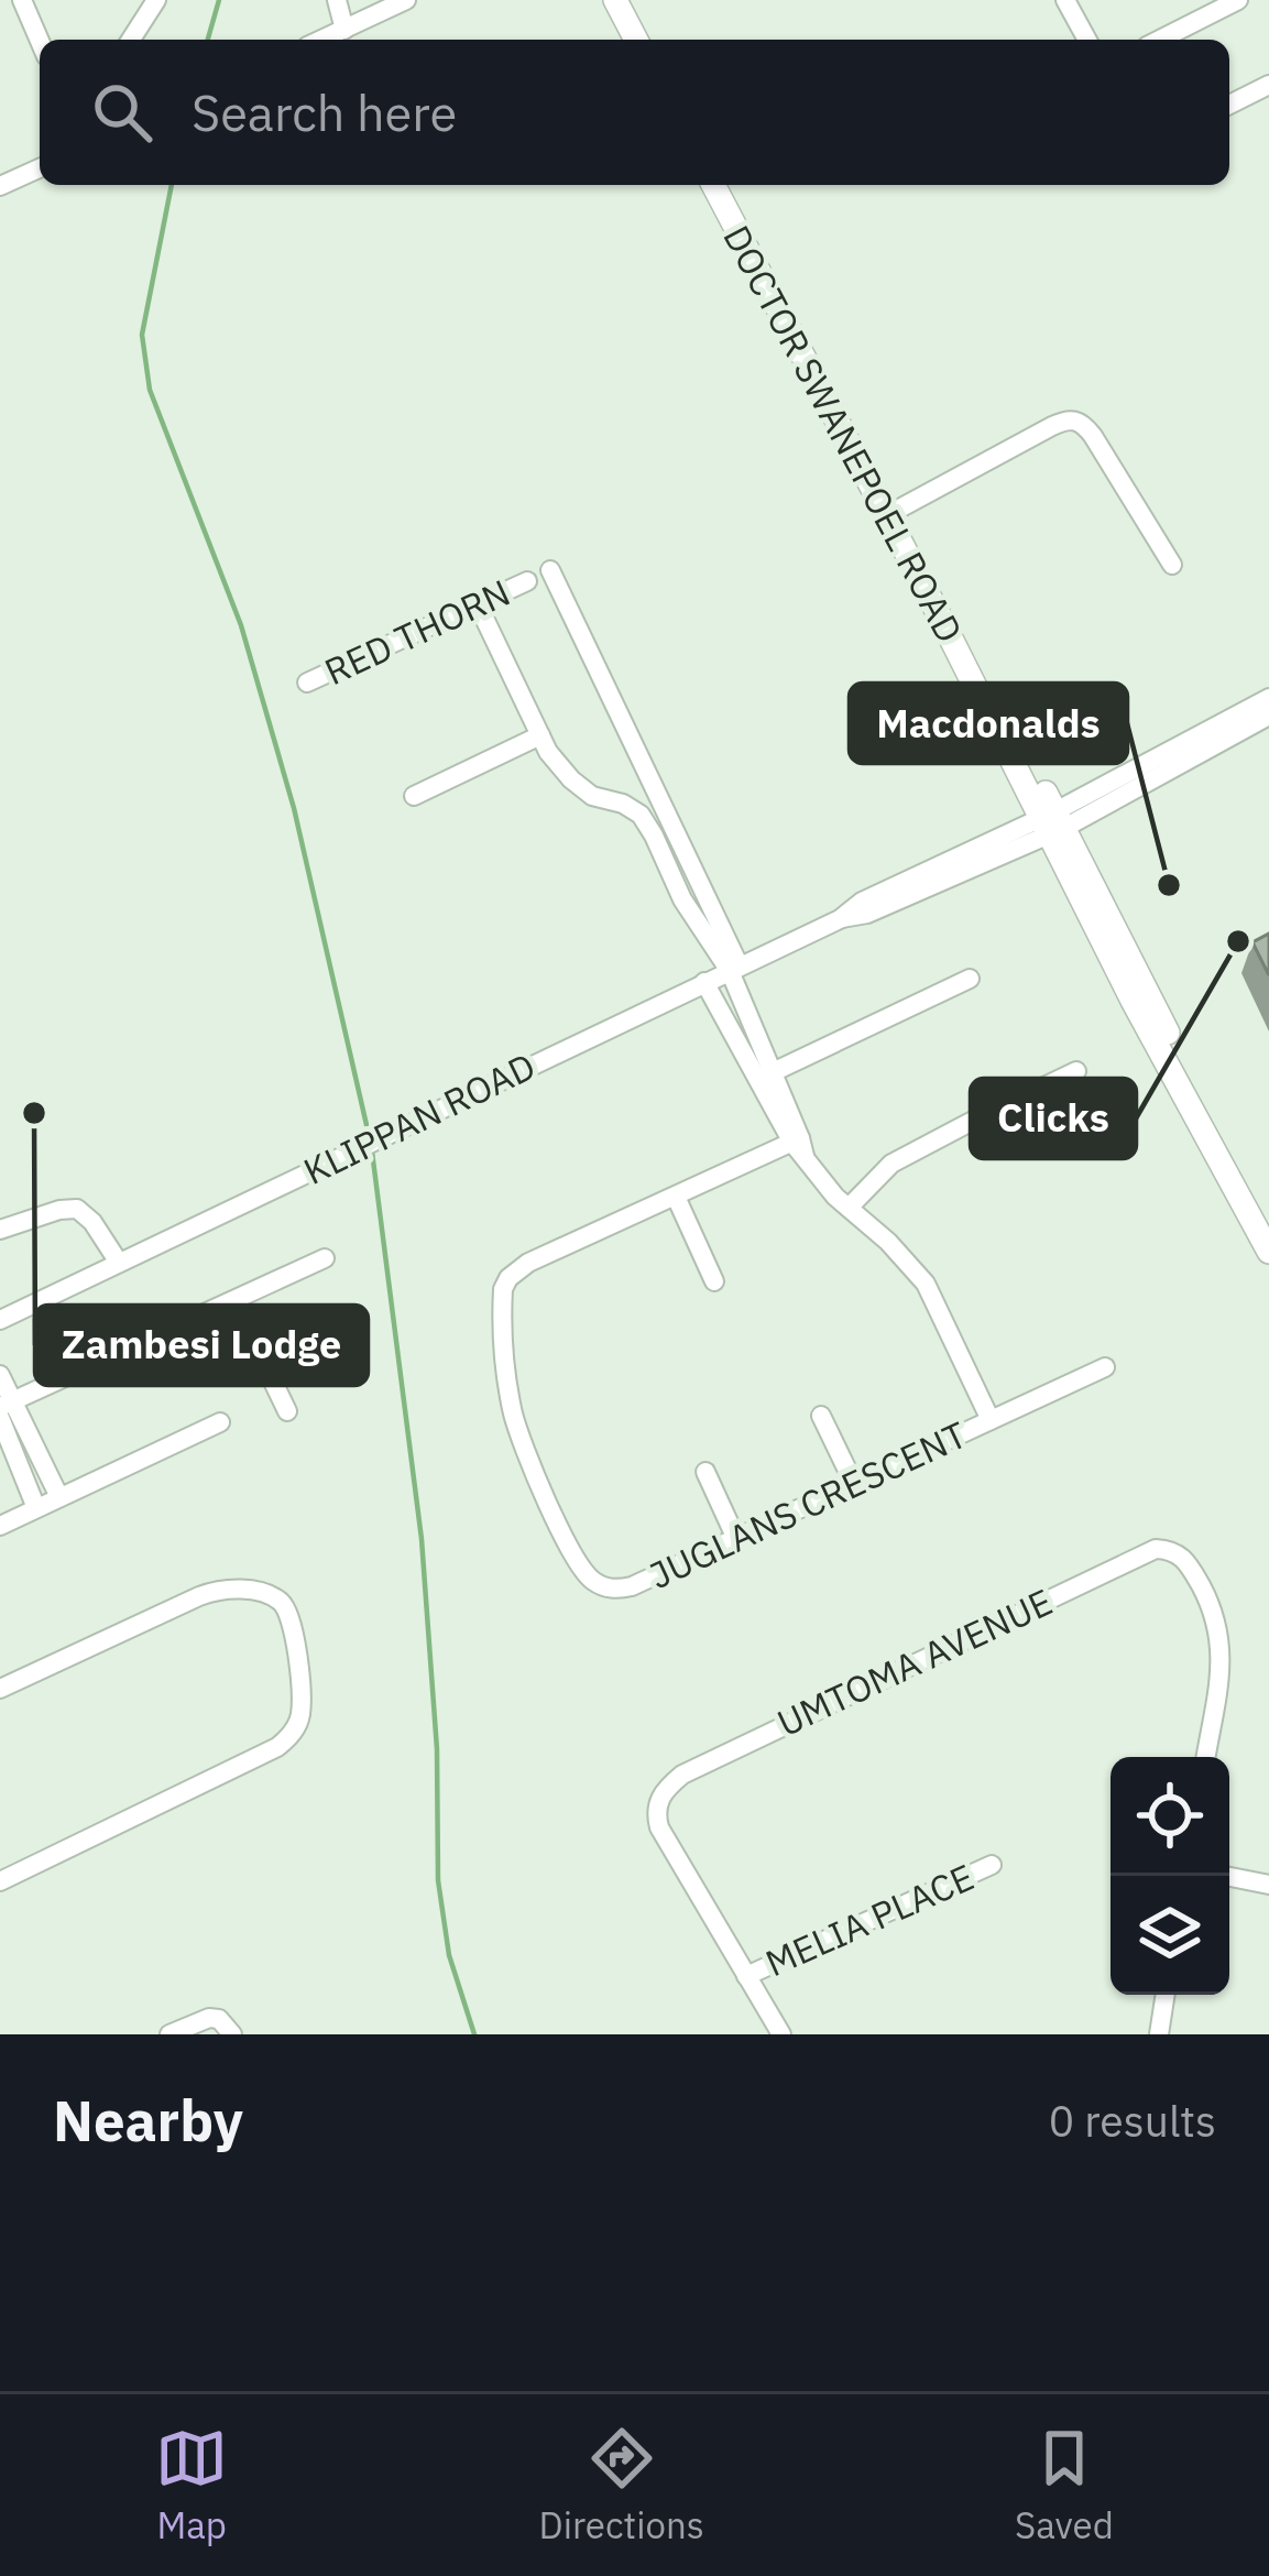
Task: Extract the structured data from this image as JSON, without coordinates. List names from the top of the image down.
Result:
{
  "streets": {
    "main road": ["DOCTOR SWANEPOEL ROAD"],
    "street": [
      "RED THORN",
      "KLIPPAN ROAD",
      "JUGLANS CRESCENT",
      "UMTOMA AVENUE",
      "MELIA PLACE"
    ]
  },
  "crossings": [
    ["DOCTOR SWANEPOEL ROAD", "KLIPPAN ROAD"],
    ["UMTOMA AVENUE", "MELIA PLACE"]
  ],
  "places": ["Macdonalds", "Clicks", "Zambesi Lodge"],
  "page": {
    "search": "Search here",
    "heading": ["Nearby", "0 results"],
    "nav": ["Map", "Directions", "Saved"]
  }
}
